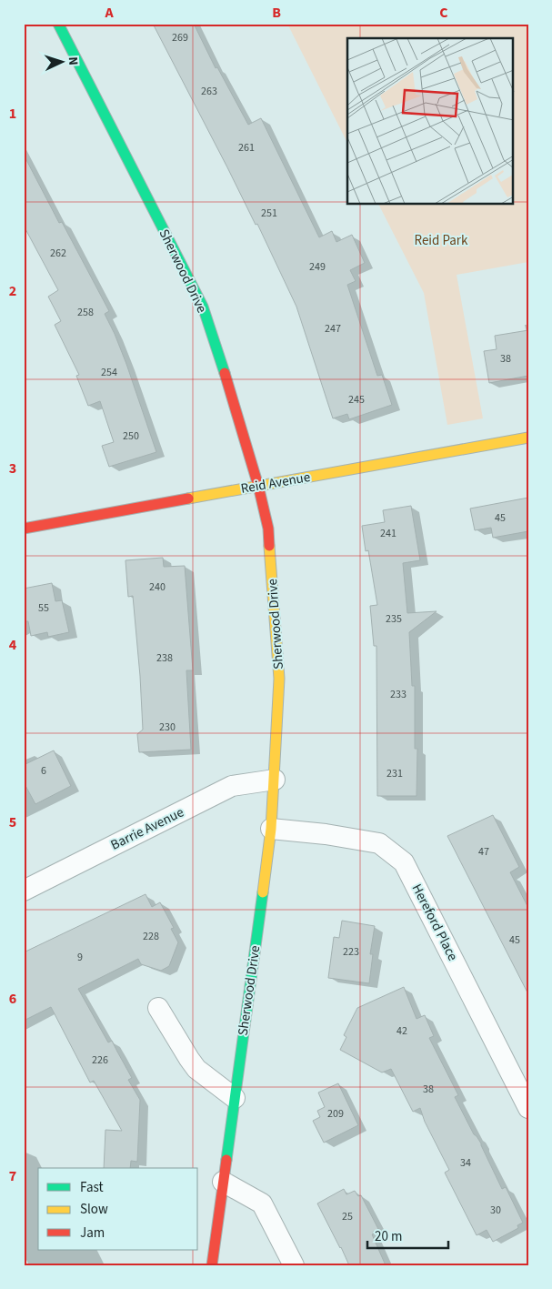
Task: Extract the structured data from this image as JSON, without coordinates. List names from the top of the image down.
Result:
{
  "streets": {
    "street": [
      "Sherwood Drive",
      "Reid Avenue",
      "Barrie Avenue",
      "Hereford Place"
    ]
  },
  "crossings": [
    ["Sherwood Drive", "Reid Avenue"],
    ["Sherwood Drive", "Barrie Avenue"],
    ["Sherwood Drive", "Hereford Place"]
  ],
  "parks": ["Reid Park"],
  "house_numbers": [
    "269",
    "263",
    "261",
    "251",
    "262",
    "249",
    "258",
    "247",
    "38",
    "254",
    "245",
    "250",
    "45",
    "241",
    "240",
    "55",
    "235",
    "238",
    "233",
    "230",
    "6",
    "231",
    "47",
    "228",
    "45",
    "223",
    "9",
    "42",
    "226",
    "38",
    "209",
    "34",
    "30",
    "25"
  ],
  "legend": ["Fast", "Slow", "Jam"],
  "scale_bar": "20 m",
  "north": "right",
  "grid": {
    "columns": ["A", "B", "C"],
    "rows": [
      "1",
      "2",
      "3",
      "4",
      "5",
      "6",
      "7"
    ]
  }
}
